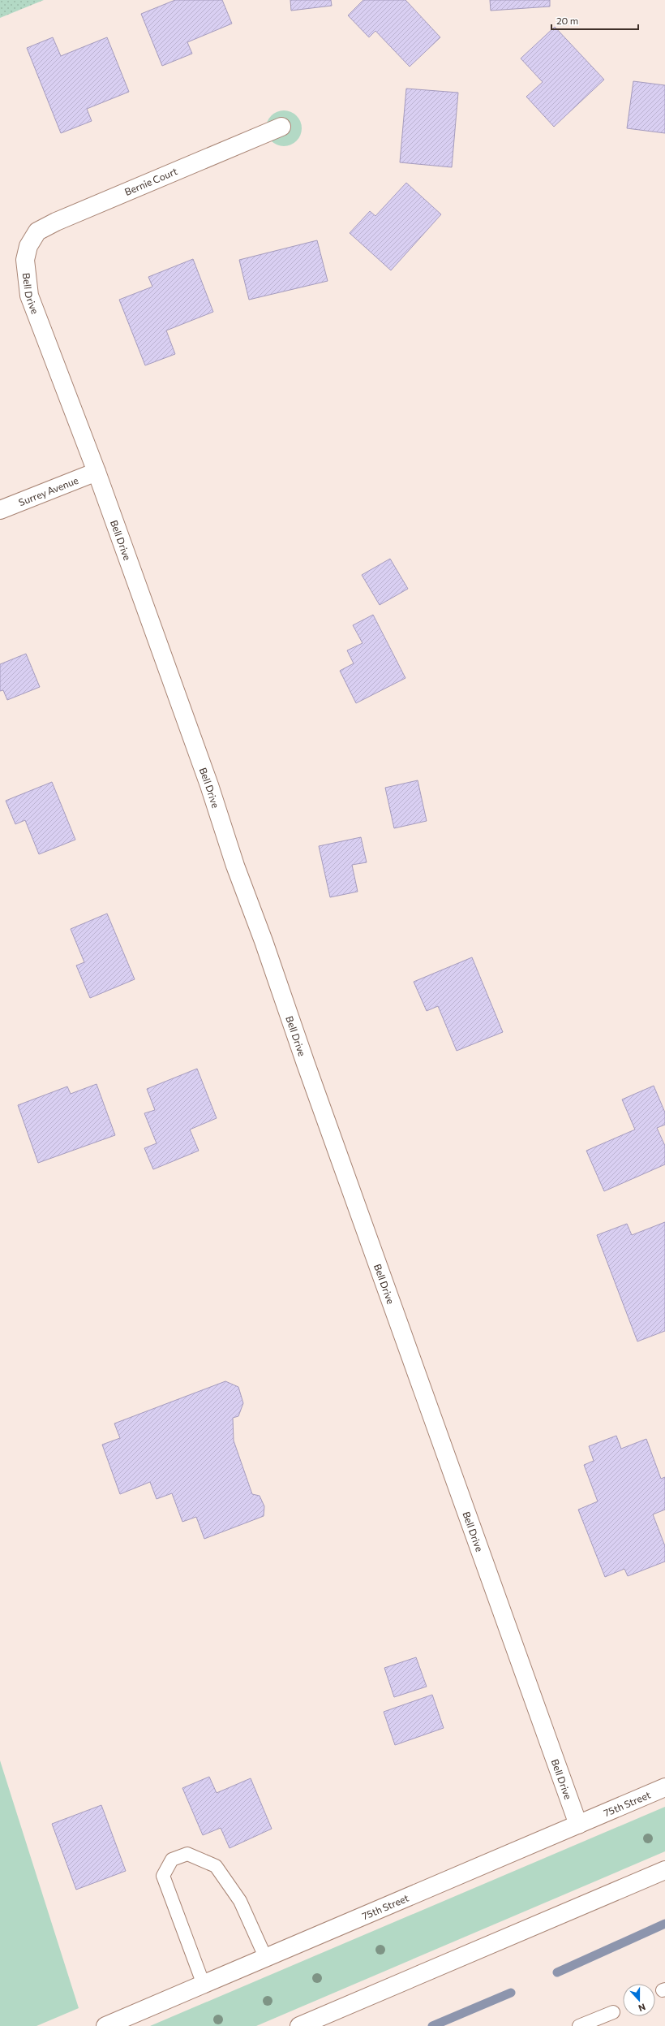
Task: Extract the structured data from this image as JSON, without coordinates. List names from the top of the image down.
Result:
{
  "streets": {
    "street": [
      "Bernie Court",
      "Bell Drive",
      "Surrey Avenue",
      "75th Street"
    ]
  },
  "crossings": [
    ["Bernie Court", "Bell Drive"],
    ["Bell Drive", "Surrey Avenue"],
    ["Bell Drive", "75th Street"]
  ],
  "scale_bar": "20 m",
  "north": "bottom"
}
